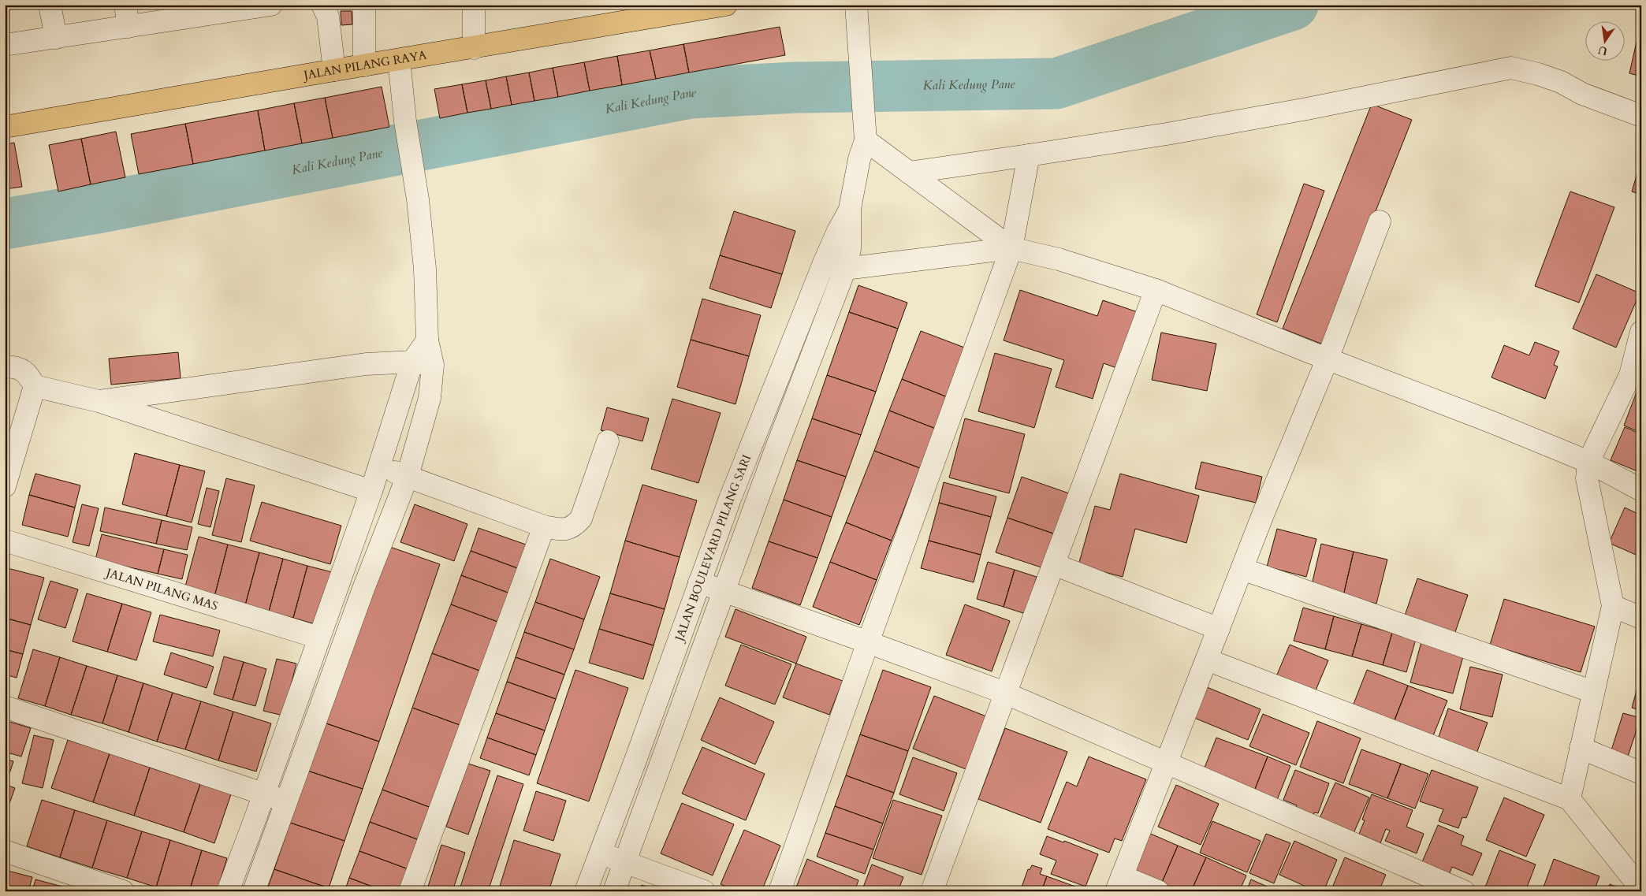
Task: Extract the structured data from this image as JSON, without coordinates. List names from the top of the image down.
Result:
{
  "streets": {
    "highway": ["JALAN PILANG RAYA"],
    "street": ["JALAN BOULEVARD PILANG SARI", "JALAN PILANG MAS"]
  },
  "water": ["Kali Kedung Pane"],
  "north": "bottom"
}
